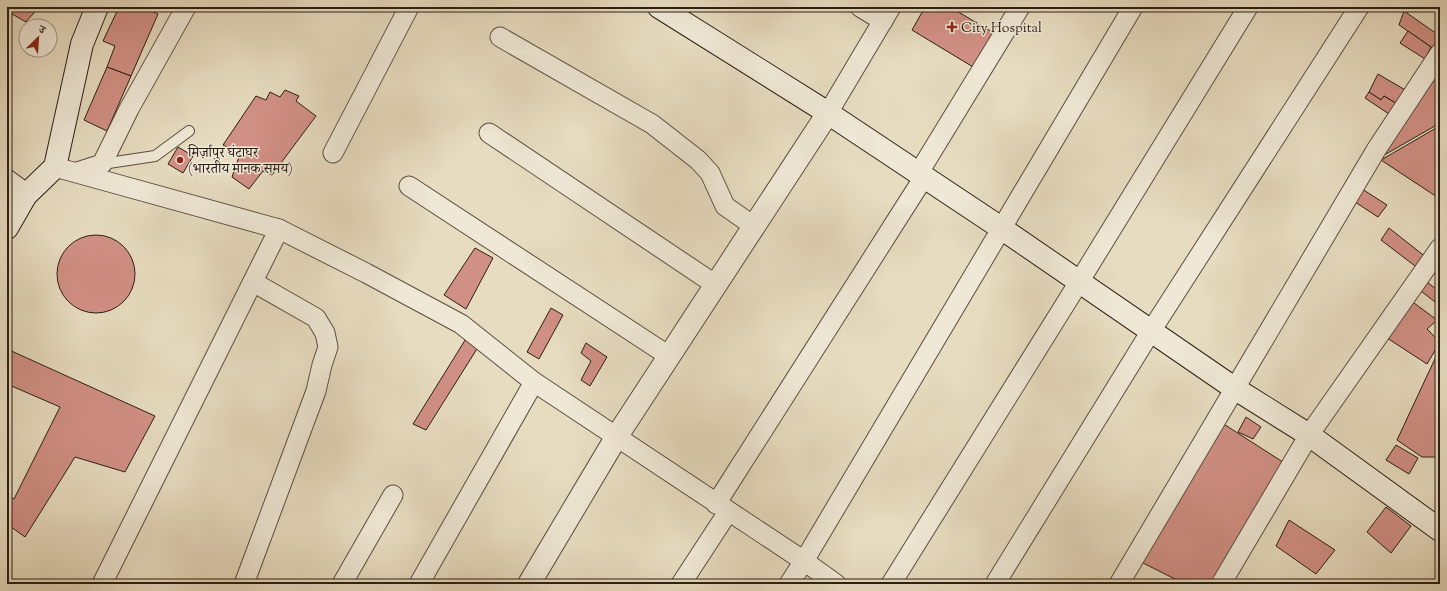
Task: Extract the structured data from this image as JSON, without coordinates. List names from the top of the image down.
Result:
{
  "places": {
    "health": ["City Hospital"],
    "other": ["मिर्ज़ापुर घंटाघर (भारतीय मानक समय)"]
  },
  "north": "top right"
}
